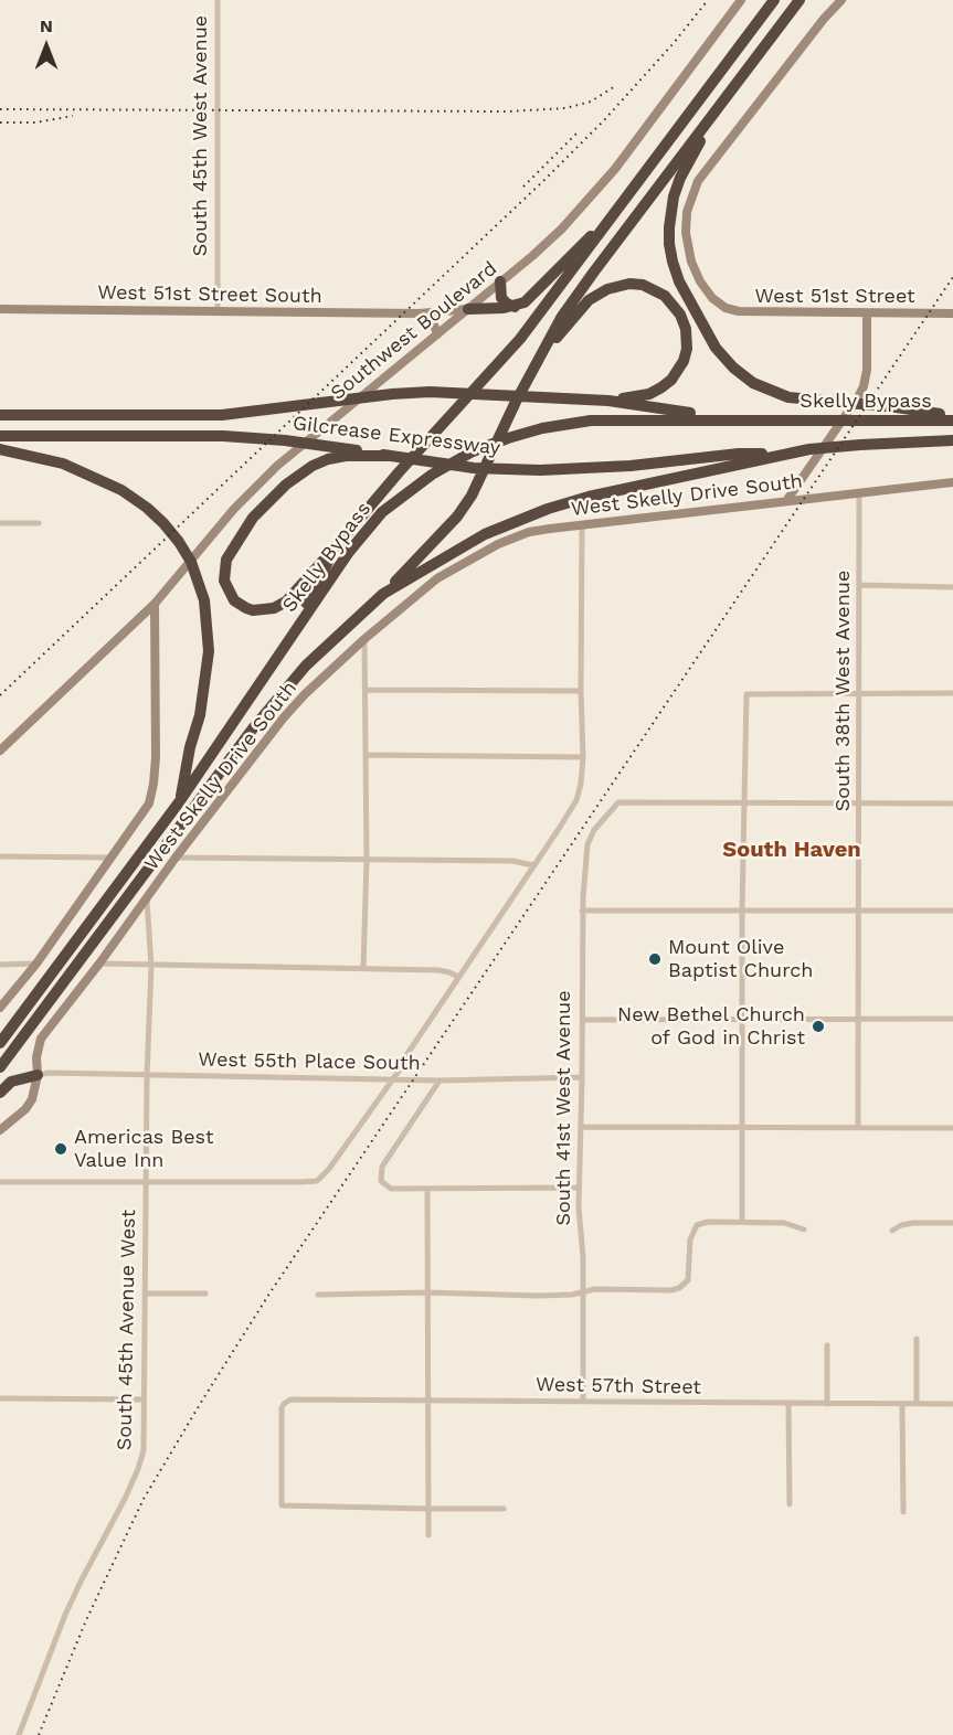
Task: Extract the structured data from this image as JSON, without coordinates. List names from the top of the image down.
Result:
{
  "streets": {
    "highway": ["Skelly Bypass", "Gilcrease Expressway"],
    "street": [
      "South 45th West Avenue",
      "West 51st Street South",
      "West 51st Street",
      "Southwest Boulevard",
      "West Skelly Drive South",
      "South 38th West Avenue",
      "West 55th Place South",
      "South 41st West Avenue",
      "South 45th Avenue West",
      "West 57th Street"
    ]
  },
  "crossings": [
    ["South 45th West Avenue", "West 51st Street South"],
    ["West 51st Street South", "Southwest Boulevard"],
    ["Southwest Boulevard", "West Skelly Drive South"],
    ["Skelly Bypass", "Gilcrease Expressway"],
    ["West Skelly Drive South", "South 38th West Avenue"],
    ["West Skelly Drive South", "West 55th Place South"],
    ["West Skelly Drive South", "South 45th Avenue West"],
    ["West 55th Place South", "South 41st West Avenue"],
    ["West 55th Place South", "South 45th Avenue West"],
    ["South 41st West Avenue", "West 57th Street"]
  ],
  "districts": ["South Haven"],
  "places": ["Mount Olive Baptist Church", "New Bethel Church of God in Christ", "Americas Best Value Inn"],
  "north": "top"
}
